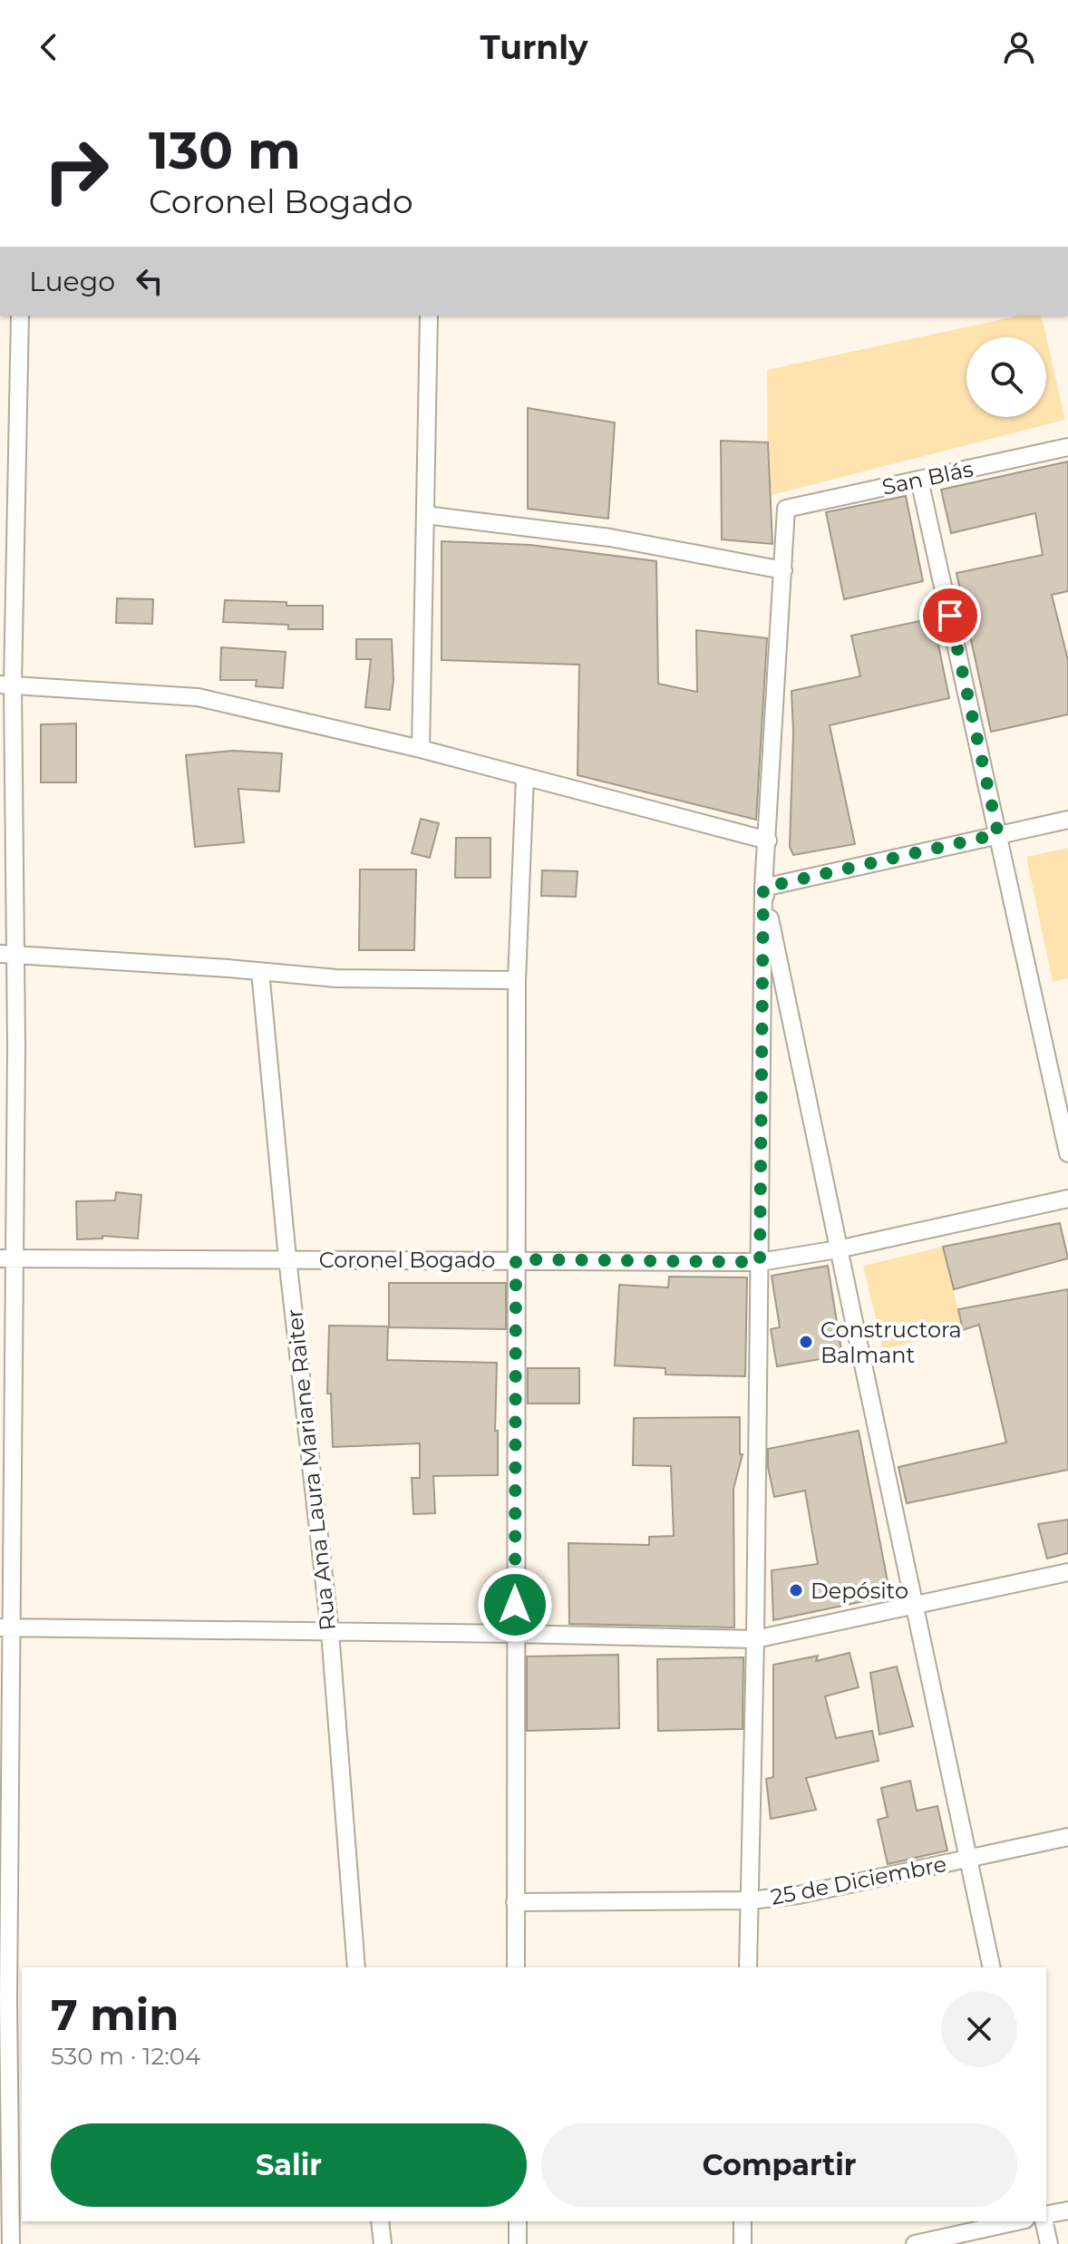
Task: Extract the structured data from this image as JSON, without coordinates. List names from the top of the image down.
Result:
{
  "streets": {
    "street": [
      "San Blás",
      "Coronel Bogado",
      "Rua Ana Laura Mariane Raiter",
      "25 de Diciembre"
    ]
  },
  "crossings": [
    ["Coronel Bogado", "Rua Ana Laura Mariane Raiter"]
  ],
  "places": ["Constructora Balmant", "Depósito"],
  "page": {
    "header": "Turnly",
    "turn": ["130 m", "Coronel Bogado"],
    "then": "Luego",
    "heading": ["7 min", "530 m · 12:04"],
    "buttons": ["Salir", "Compartir"]
  }
}
